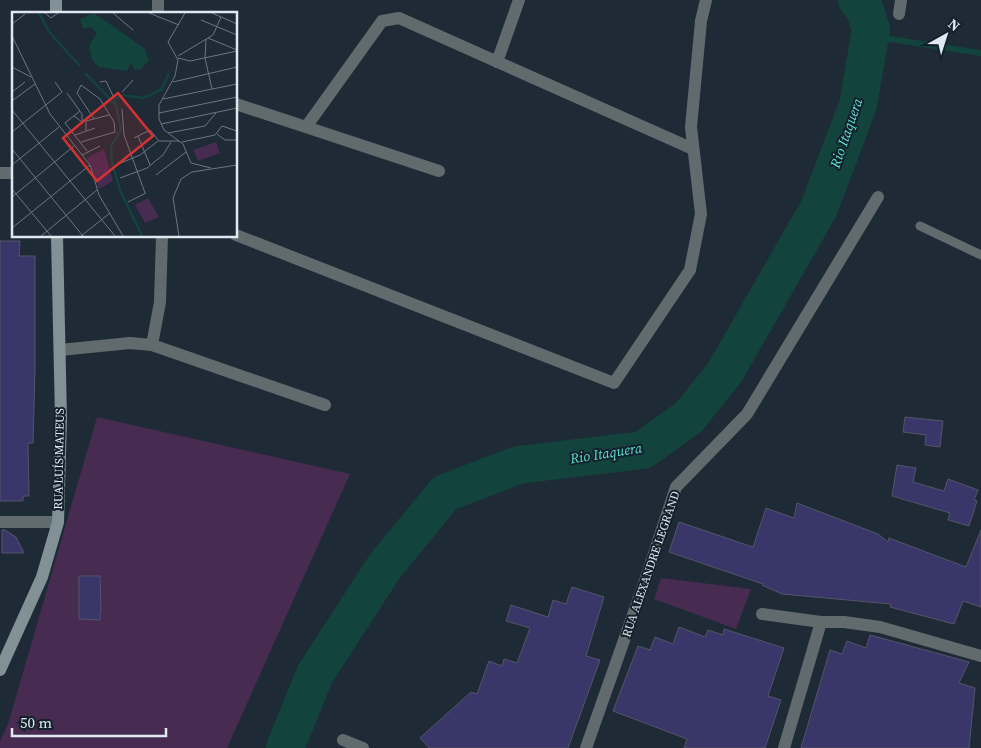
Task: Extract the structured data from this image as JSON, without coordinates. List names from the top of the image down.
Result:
{
  "streets": {
    "main road": ["RUA LUÍS MATEUS"],
    "street": ["RUA ALEXANDRE LEGRAND"]
  },
  "water": ["Rio Itaquera"],
  "scale_bar": "50 m",
  "north": "top right"
}
